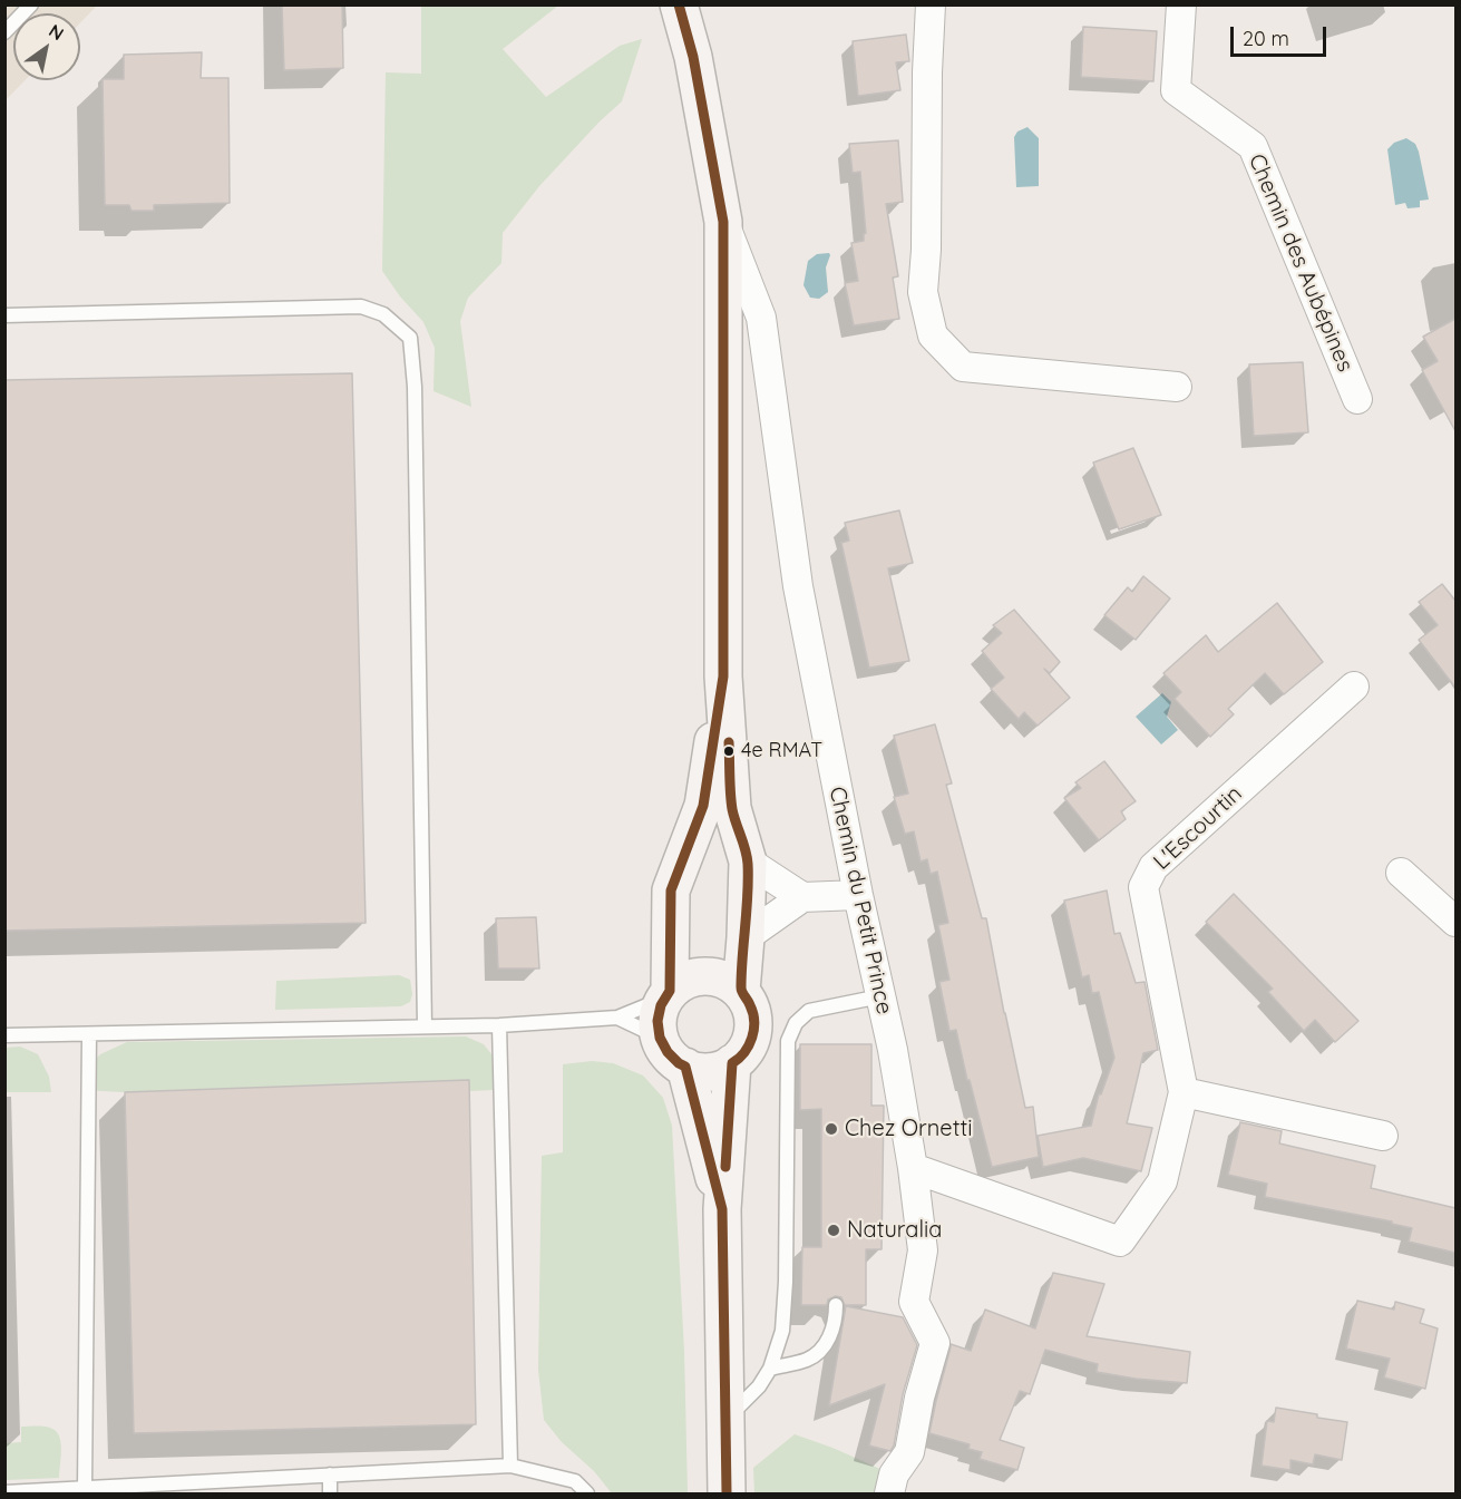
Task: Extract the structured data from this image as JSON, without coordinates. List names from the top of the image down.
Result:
{
  "streets": {
    "street": ["Chemin des Aubépines", "L'Escourtin", "Chemin du Petit Prince"]
  },
  "crossings": [
    ["L'Escourtin", "Chemin du Petit Prince"]
  ],
  "places": ["4e RMAT", "Chez Ornetti", "Naturalia"],
  "scale_bar": "20 m",
  "north": "top right"
}
